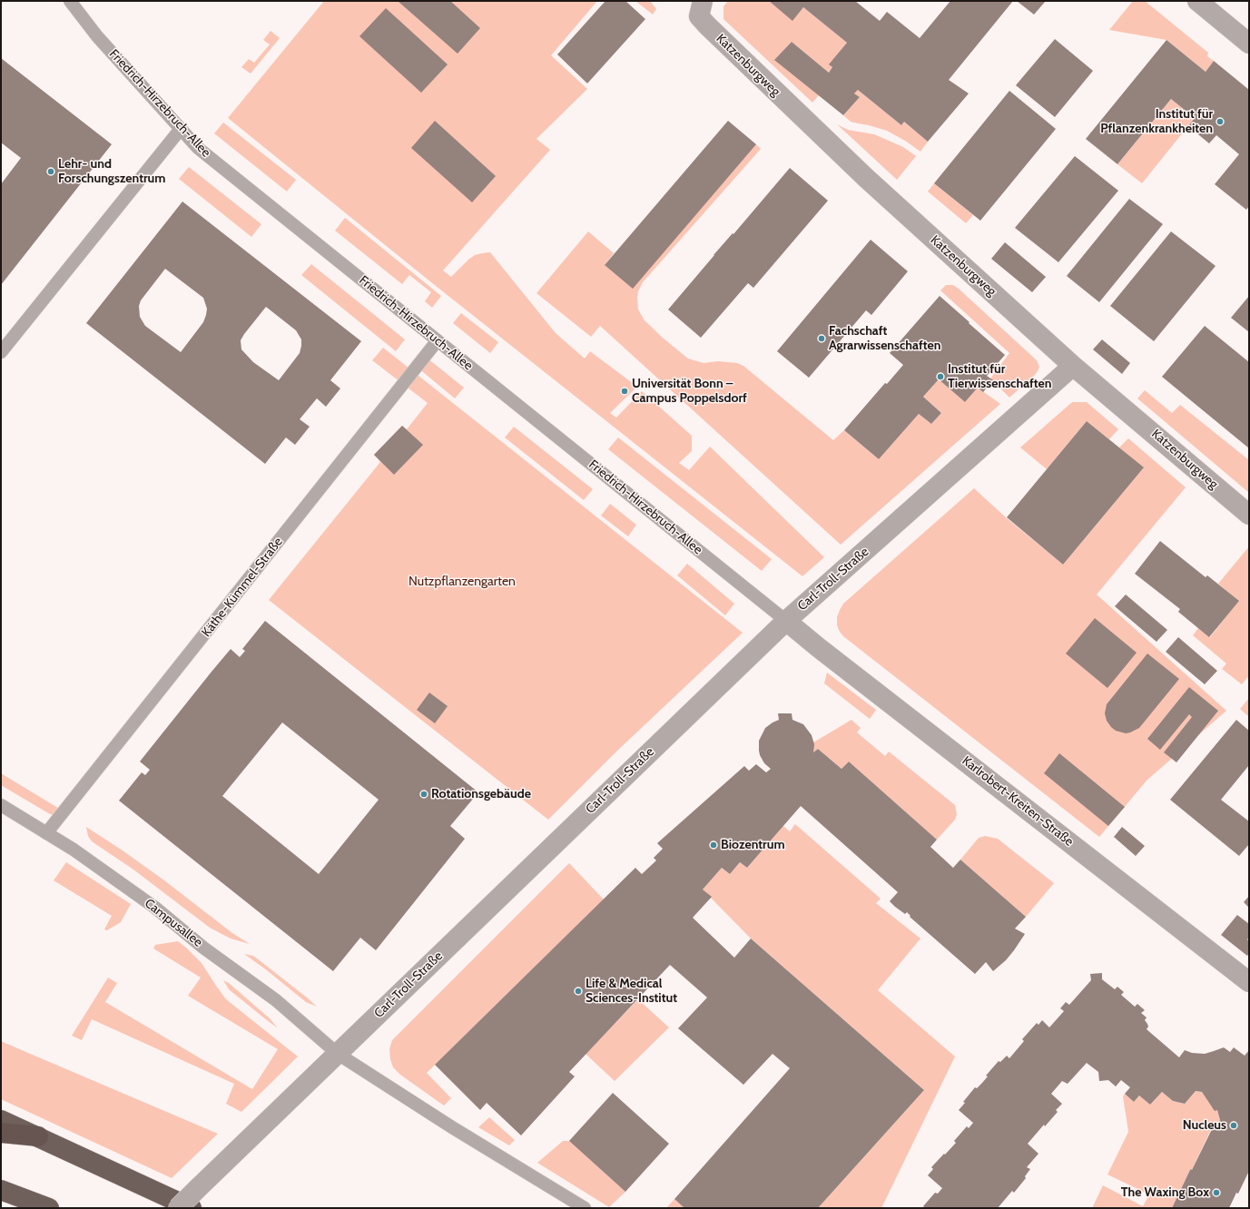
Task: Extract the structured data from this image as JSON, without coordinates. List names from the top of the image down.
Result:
{
  "streets": {
    "street": ["Katzenburgweg", "Carl-Troll-Straße", "Karlrobert-Kreiten-Straße"],
    "lane": ["Friedrich-Hirzebruch-Allee", "Käthe-Kümmel-Straße", "Campusallee"]
  },
  "crossings": [
    ["Katzenburgweg", "Carl-Troll-Straße"],
    ["Friedrich-Hirzebruch-Allee", "Carl-Troll-Straße"],
    ["Friedrich-Hirzebruch-Allee", "Käthe-Kümmel-Straße"],
    ["Friedrich-Hirzebruch-Allee", "Karlrobert-Kreiten-Straße"],
    ["Carl-Troll-Straße", "Karlrobert-Kreiten-Straße"],
    ["Carl-Troll-Straße", "Campusallee"],
    ["Käthe-Kümmel-Straße", "Campusallee"]
  ],
  "parks": ["Nutzpflanzengarten"],
  "places": [
    "Institut für Pflanzenkrankheiten",
    "Lehr- und Forschungszentrum",
    "Fachschaft Agrarwissenschaften",
    "Institut für Tierwissenschaften",
    "Universität Bonn – Campus Poppelsdorf",
    "Rotationsgebäude",
    "Biozentrum",
    "Life & Medical Sciences-Institut",
    "Nucleus",
    "The Waxing Box"
  ]
}
